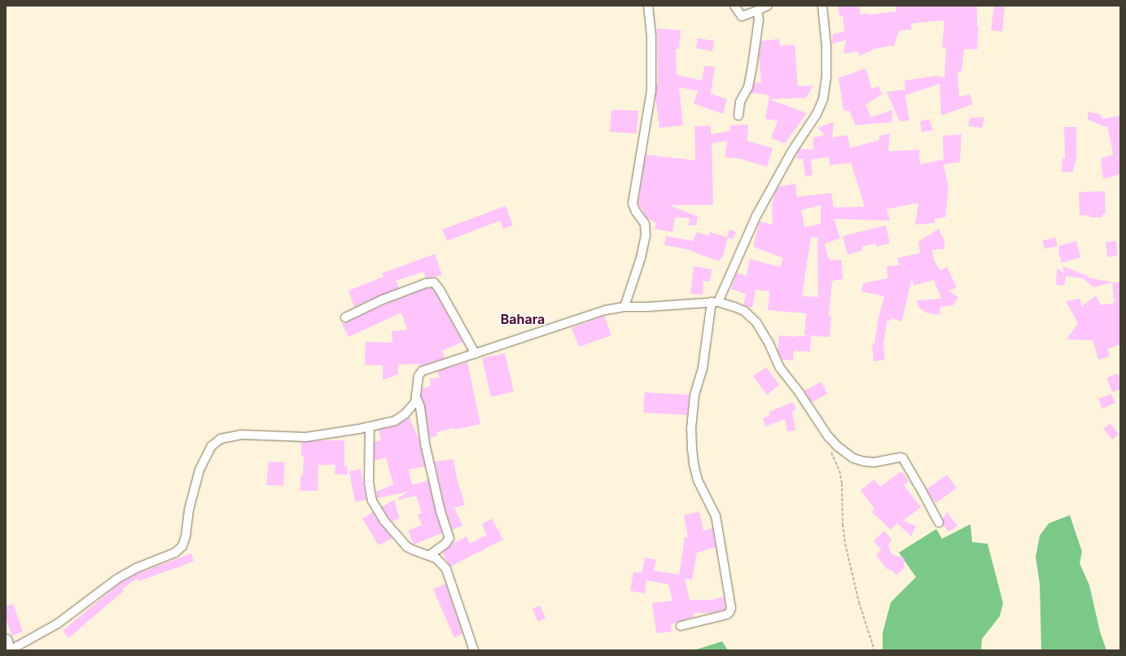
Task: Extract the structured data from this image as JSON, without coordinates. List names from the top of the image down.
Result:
{
  "districts": ["Bahara"]
}
